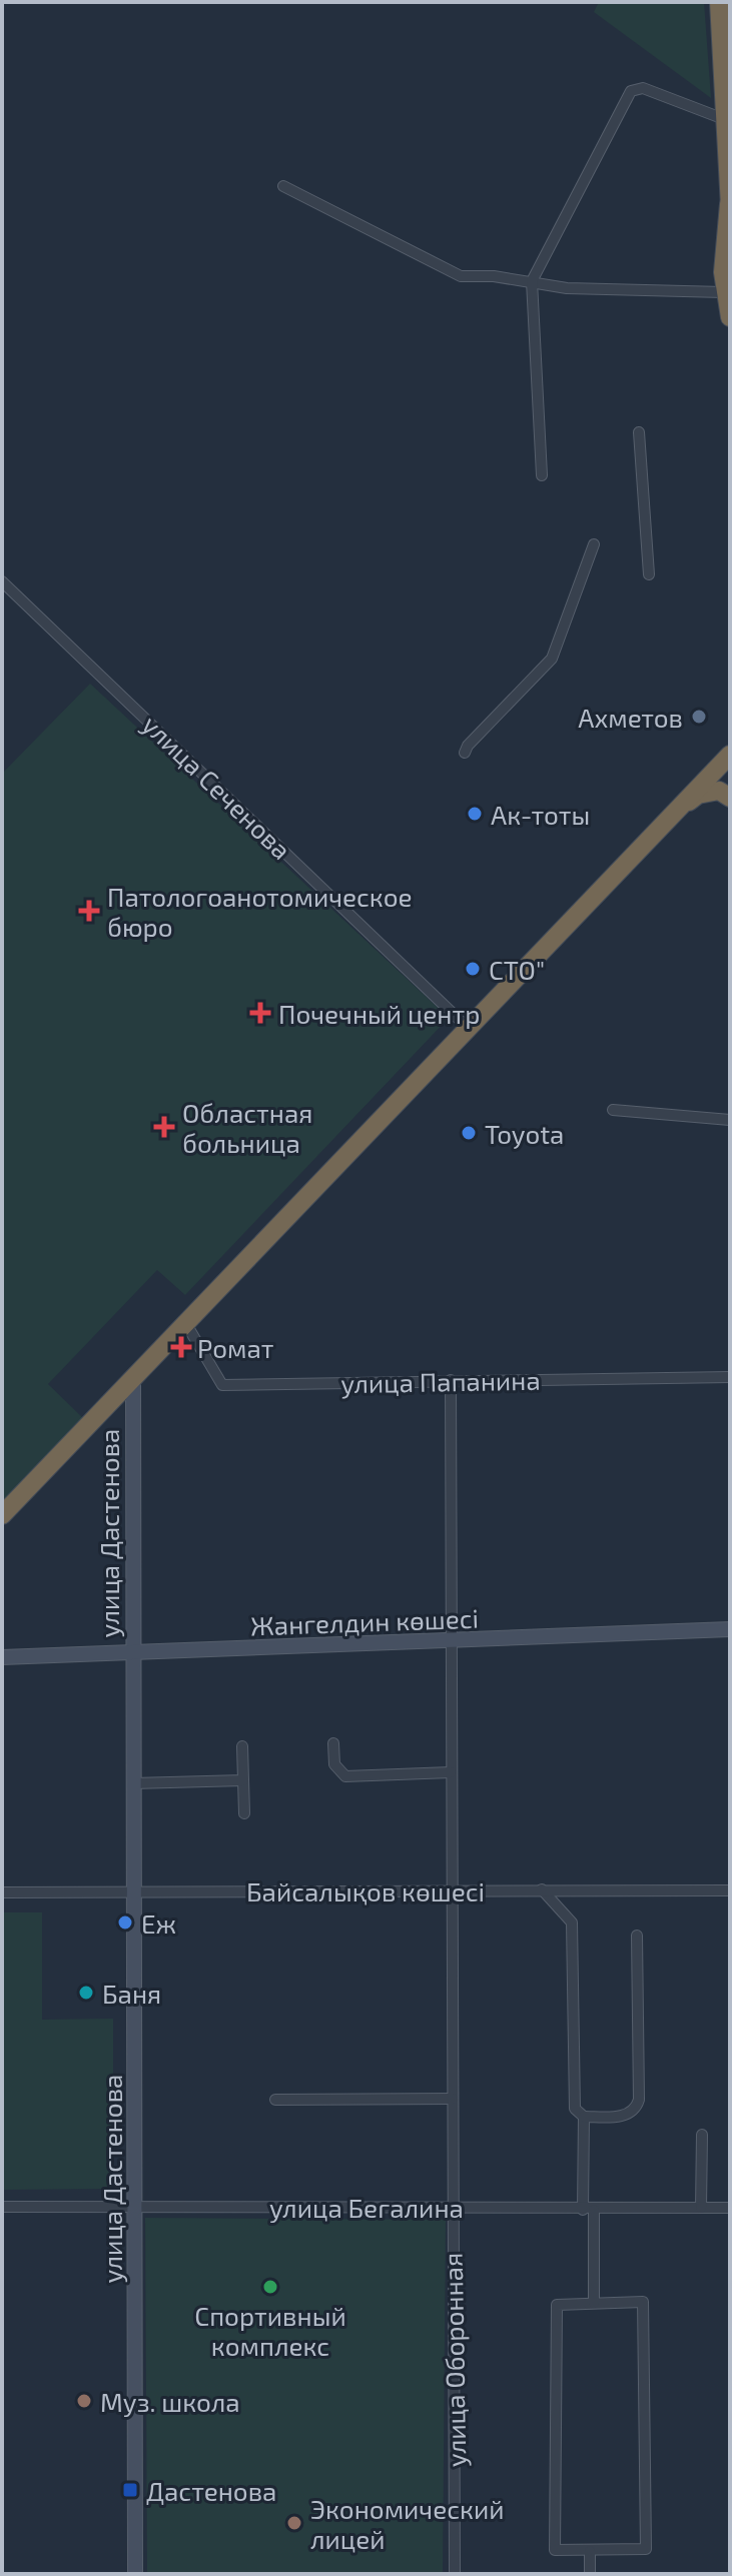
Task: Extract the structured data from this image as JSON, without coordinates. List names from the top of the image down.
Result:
{
  "streets": {
    "street": [
      "улица Сеченова",
      "улица Папанина",
      "улица Дастенова",
      "Жангелдин көшесі",
      "Байсалықов көшесі",
      "улица Бегалина",
      "улица Оборонная"
    ]
  },
  "crossings": [
    ["улица Папанина", "улица Оборонная"],
    ["улица Дастенова", "Жангелдин көшесі"],
    ["улица Дастенова", "Байсалықов көшесі"],
    ["улица Дастенова", "улица Бегалина"],
    ["Жангелдин көшесі", "улица Оборонная"],
    ["Байсалықов көшесі", "улица Оборонная"],
    ["улица Бегалина", "улица Оборонная"]
  ],
  "places": {
    "other": [
      "Ахметов",
      "Ак-тоты",
      "СТО\"",
      "Toyota",
      "Еж",
      "Баня",
      "Спортивный комплекс",
      "Муз. школа",
      "Экономический лицей"
    ],
    "health": [
      "Патологоанотомическое бюро",
      "Почечный центр",
      "Областная больница",
      "Ромат"
    ],
    "transit": ["Дастенова"]
  }
}
